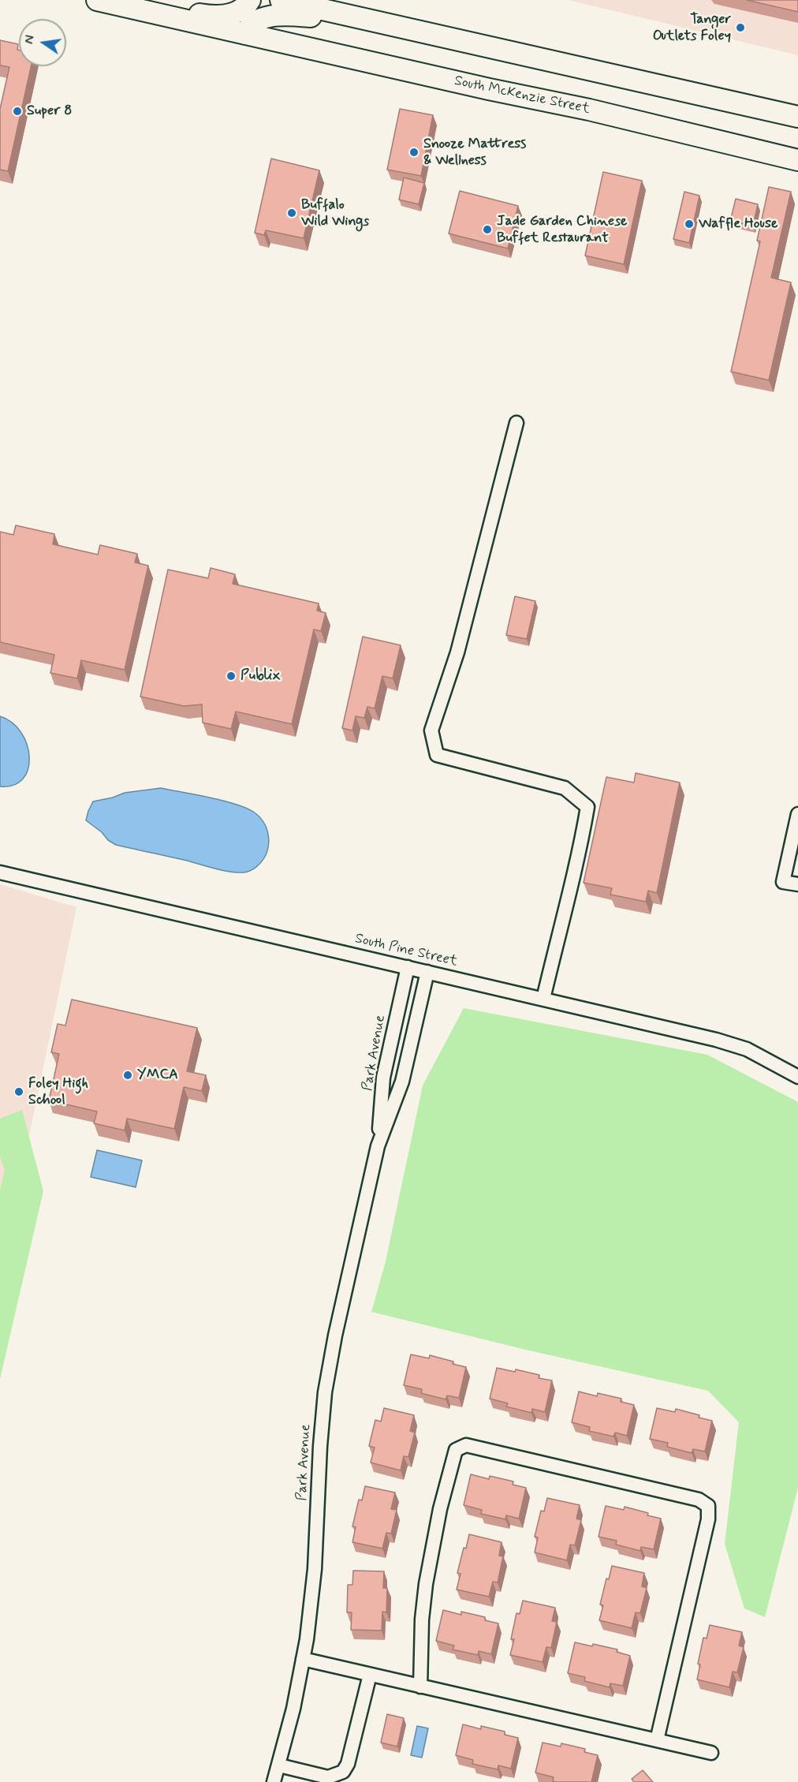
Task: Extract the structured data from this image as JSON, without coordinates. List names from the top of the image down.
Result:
{
  "streets": {
    "main road": ["South McKenzie Street"],
    "street": ["South Pine Street", "Park Avenue"]
  },
  "crossings": [
    ["South Pine Street", "Park Avenue"]
  ],
  "places": [
    "Tanger Outlets Foley",
    "Super 8",
    "Snooze Mattress & Wellness",
    "Buffalo Wild Wings",
    "Waffle House",
    "Jade Garden Chinese Buffet Restaurant",
    "Publix",
    "YMCA",
    "Foley High School"
  ],
  "north": "left"
}
